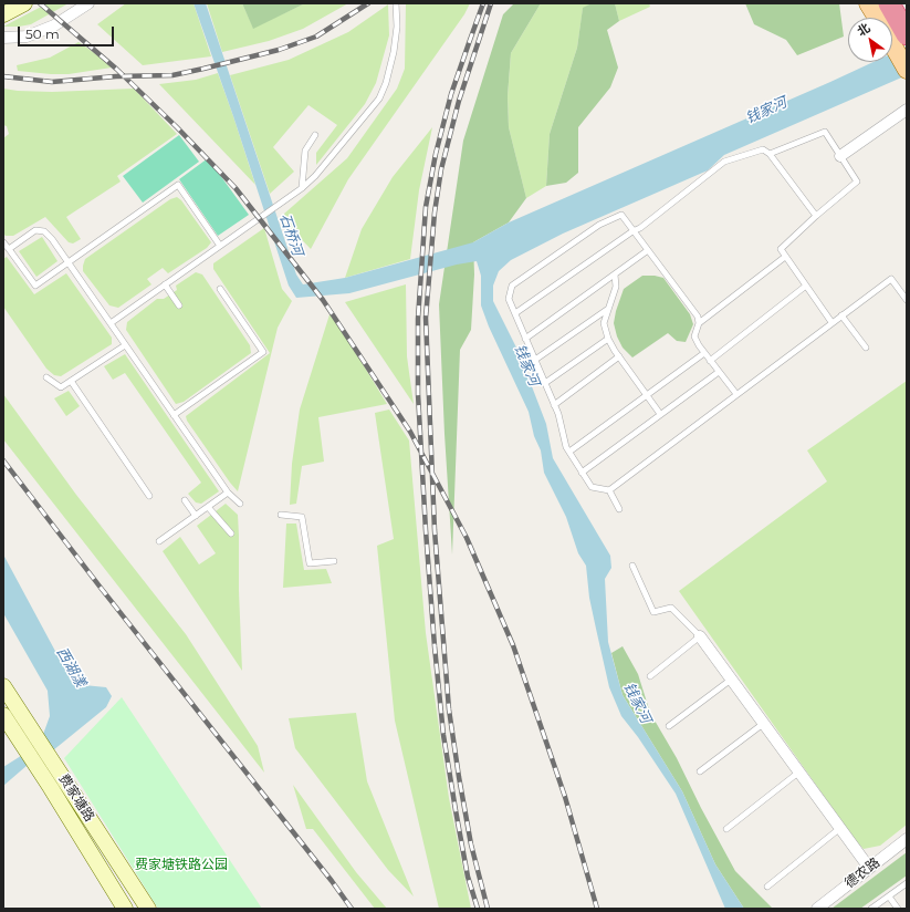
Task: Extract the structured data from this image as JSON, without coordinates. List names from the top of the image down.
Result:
{
  "streets": {
    "street": ["费家塘路", "德农路"]
  },
  "water": ["钱家河", "石桥河", "西湖漾"],
  "parks": ["费家塘铁路公园"],
  "scale_bar": "50 m",
  "north": "top left"
}
